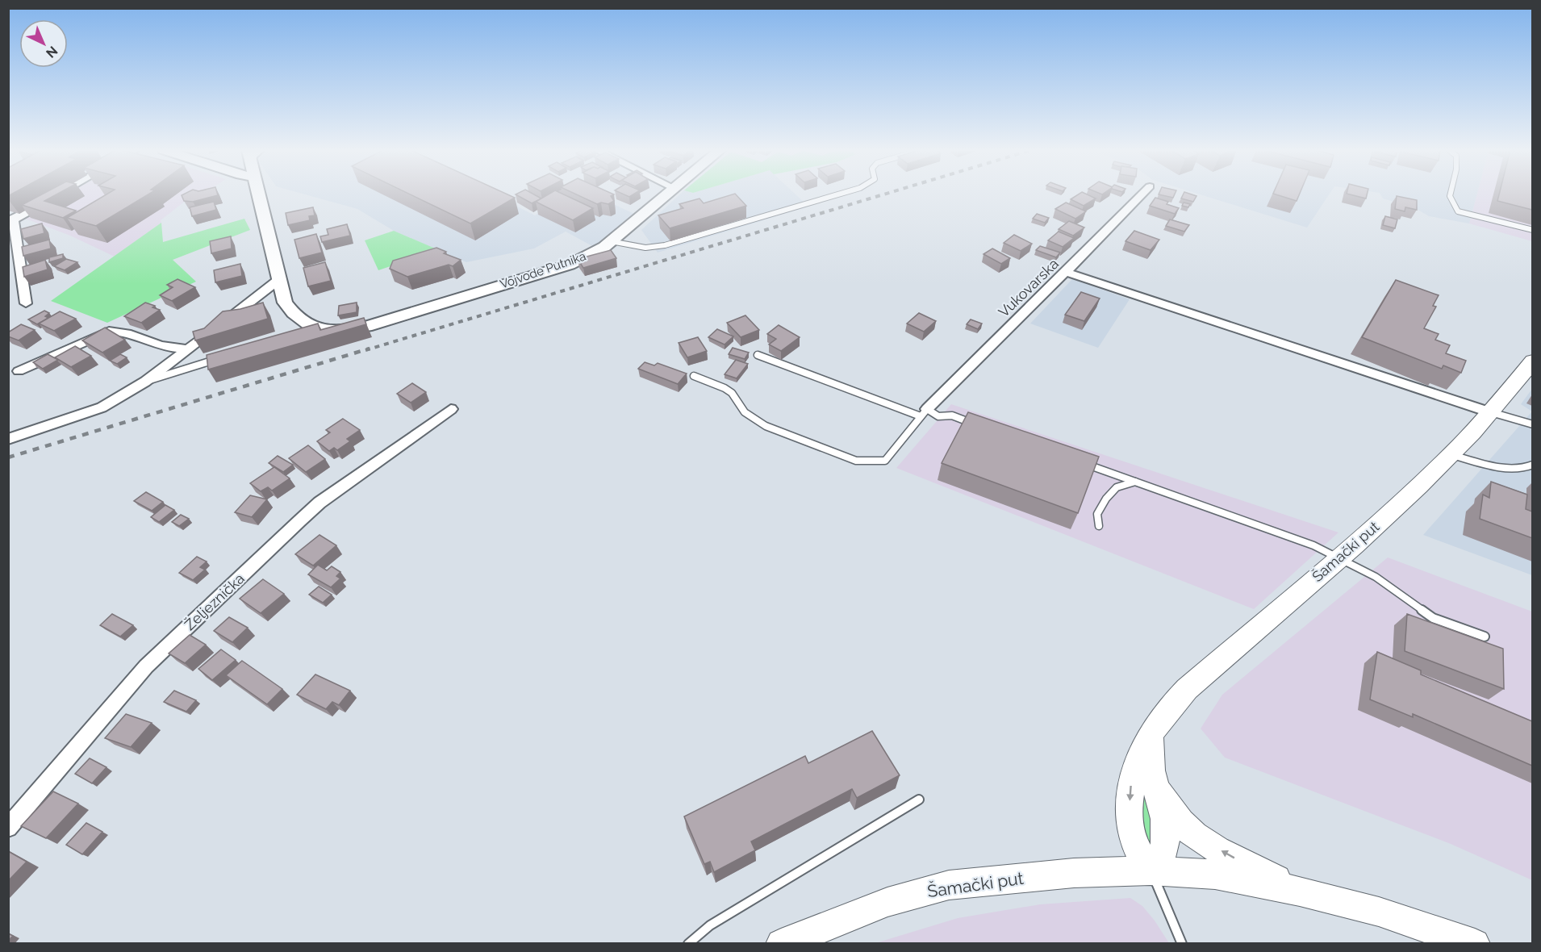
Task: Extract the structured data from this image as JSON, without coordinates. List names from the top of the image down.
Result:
{
  "streets": {
    "main road": ["Šamački put"],
    "street": ["Vojvode Putnika", "Vukovarska", "Željeznička"]
  },
  "north": "bottom right"
}
